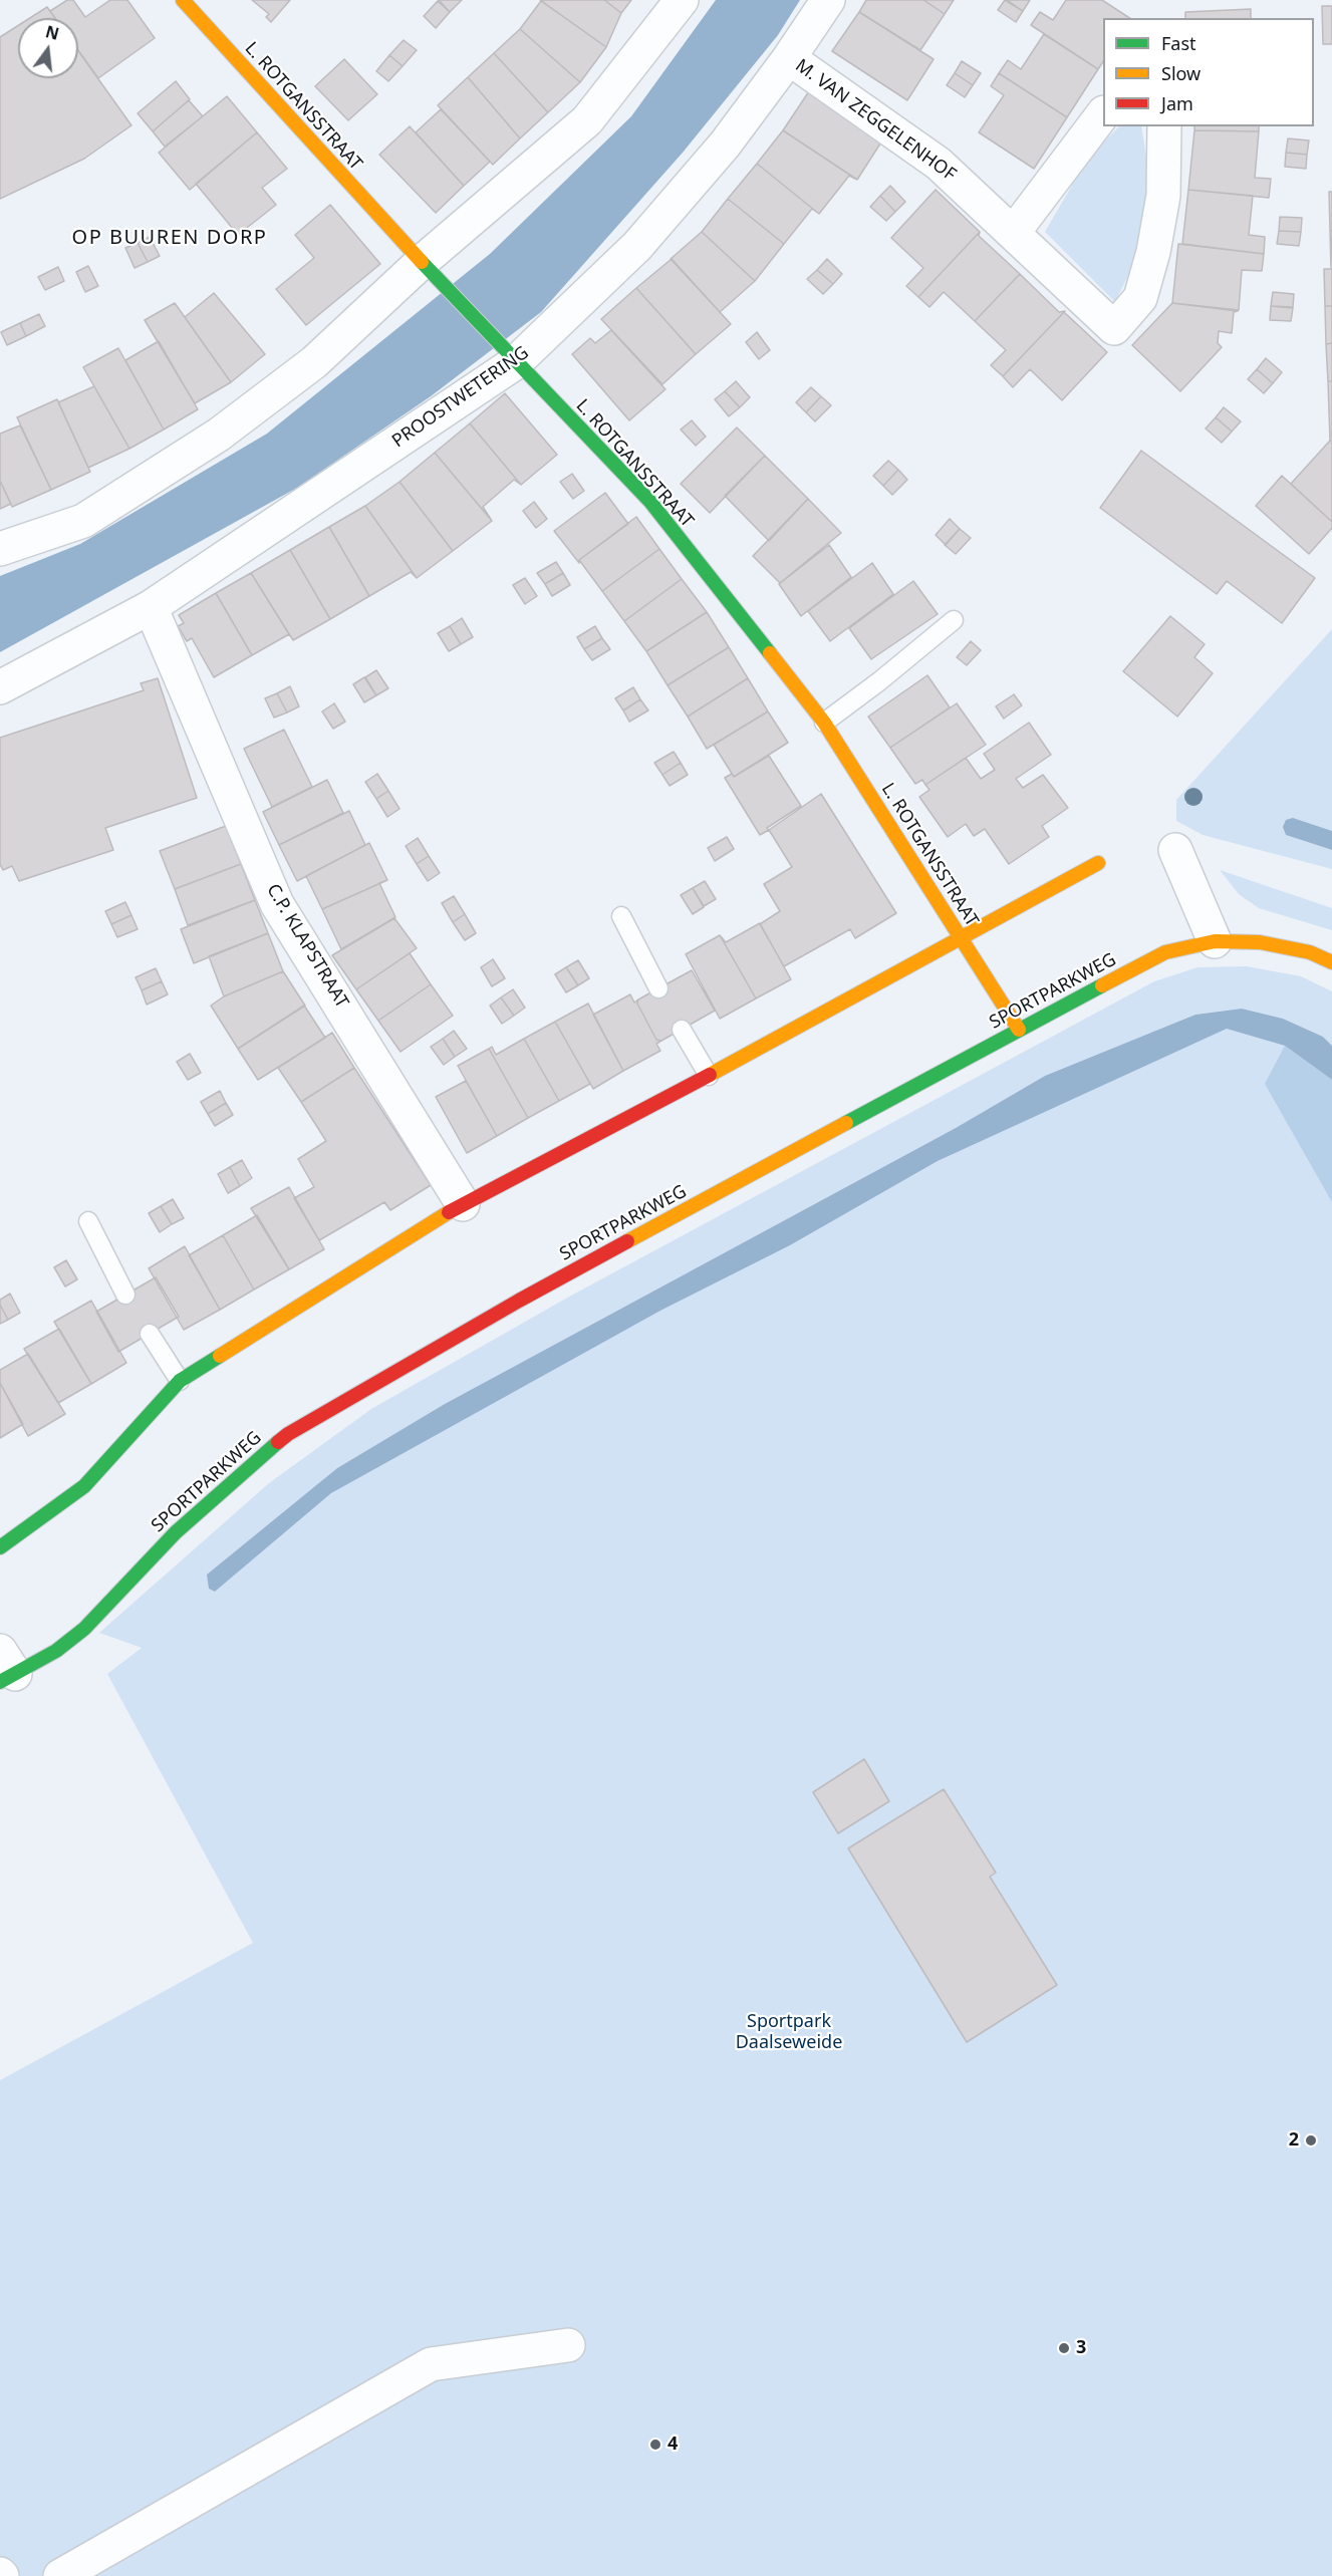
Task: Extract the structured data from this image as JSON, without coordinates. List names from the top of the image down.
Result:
{
  "streets": {
    "street": [
      "L. ROTGANSSTRAAT",
      "M. VAN ZEGGELENHOF",
      "PROOSTWETERING",
      "C.P. KLAPSTRAAT",
      "SPORTPARKWEG"
    ]
  },
  "crossings": [
    ["L. ROTGANSSTRAAT", "PROOSTWETERING"],
    ["L. ROTGANSSTRAAT", "SPORTPARKWEG"],
    ["M. VAN ZEGGELENHOF", "PROOSTWETERING"],
    ["PROOSTWETERING", "C.P. KLAPSTRAAT"]
  ],
  "districts": ["OP BUUREN DORP"],
  "parks": ["Sportpark Daalseweide"],
  "places": ["2", "3", "4"],
  "legend": ["Fast", "Slow", "Jam"],
  "north": "top"
}
